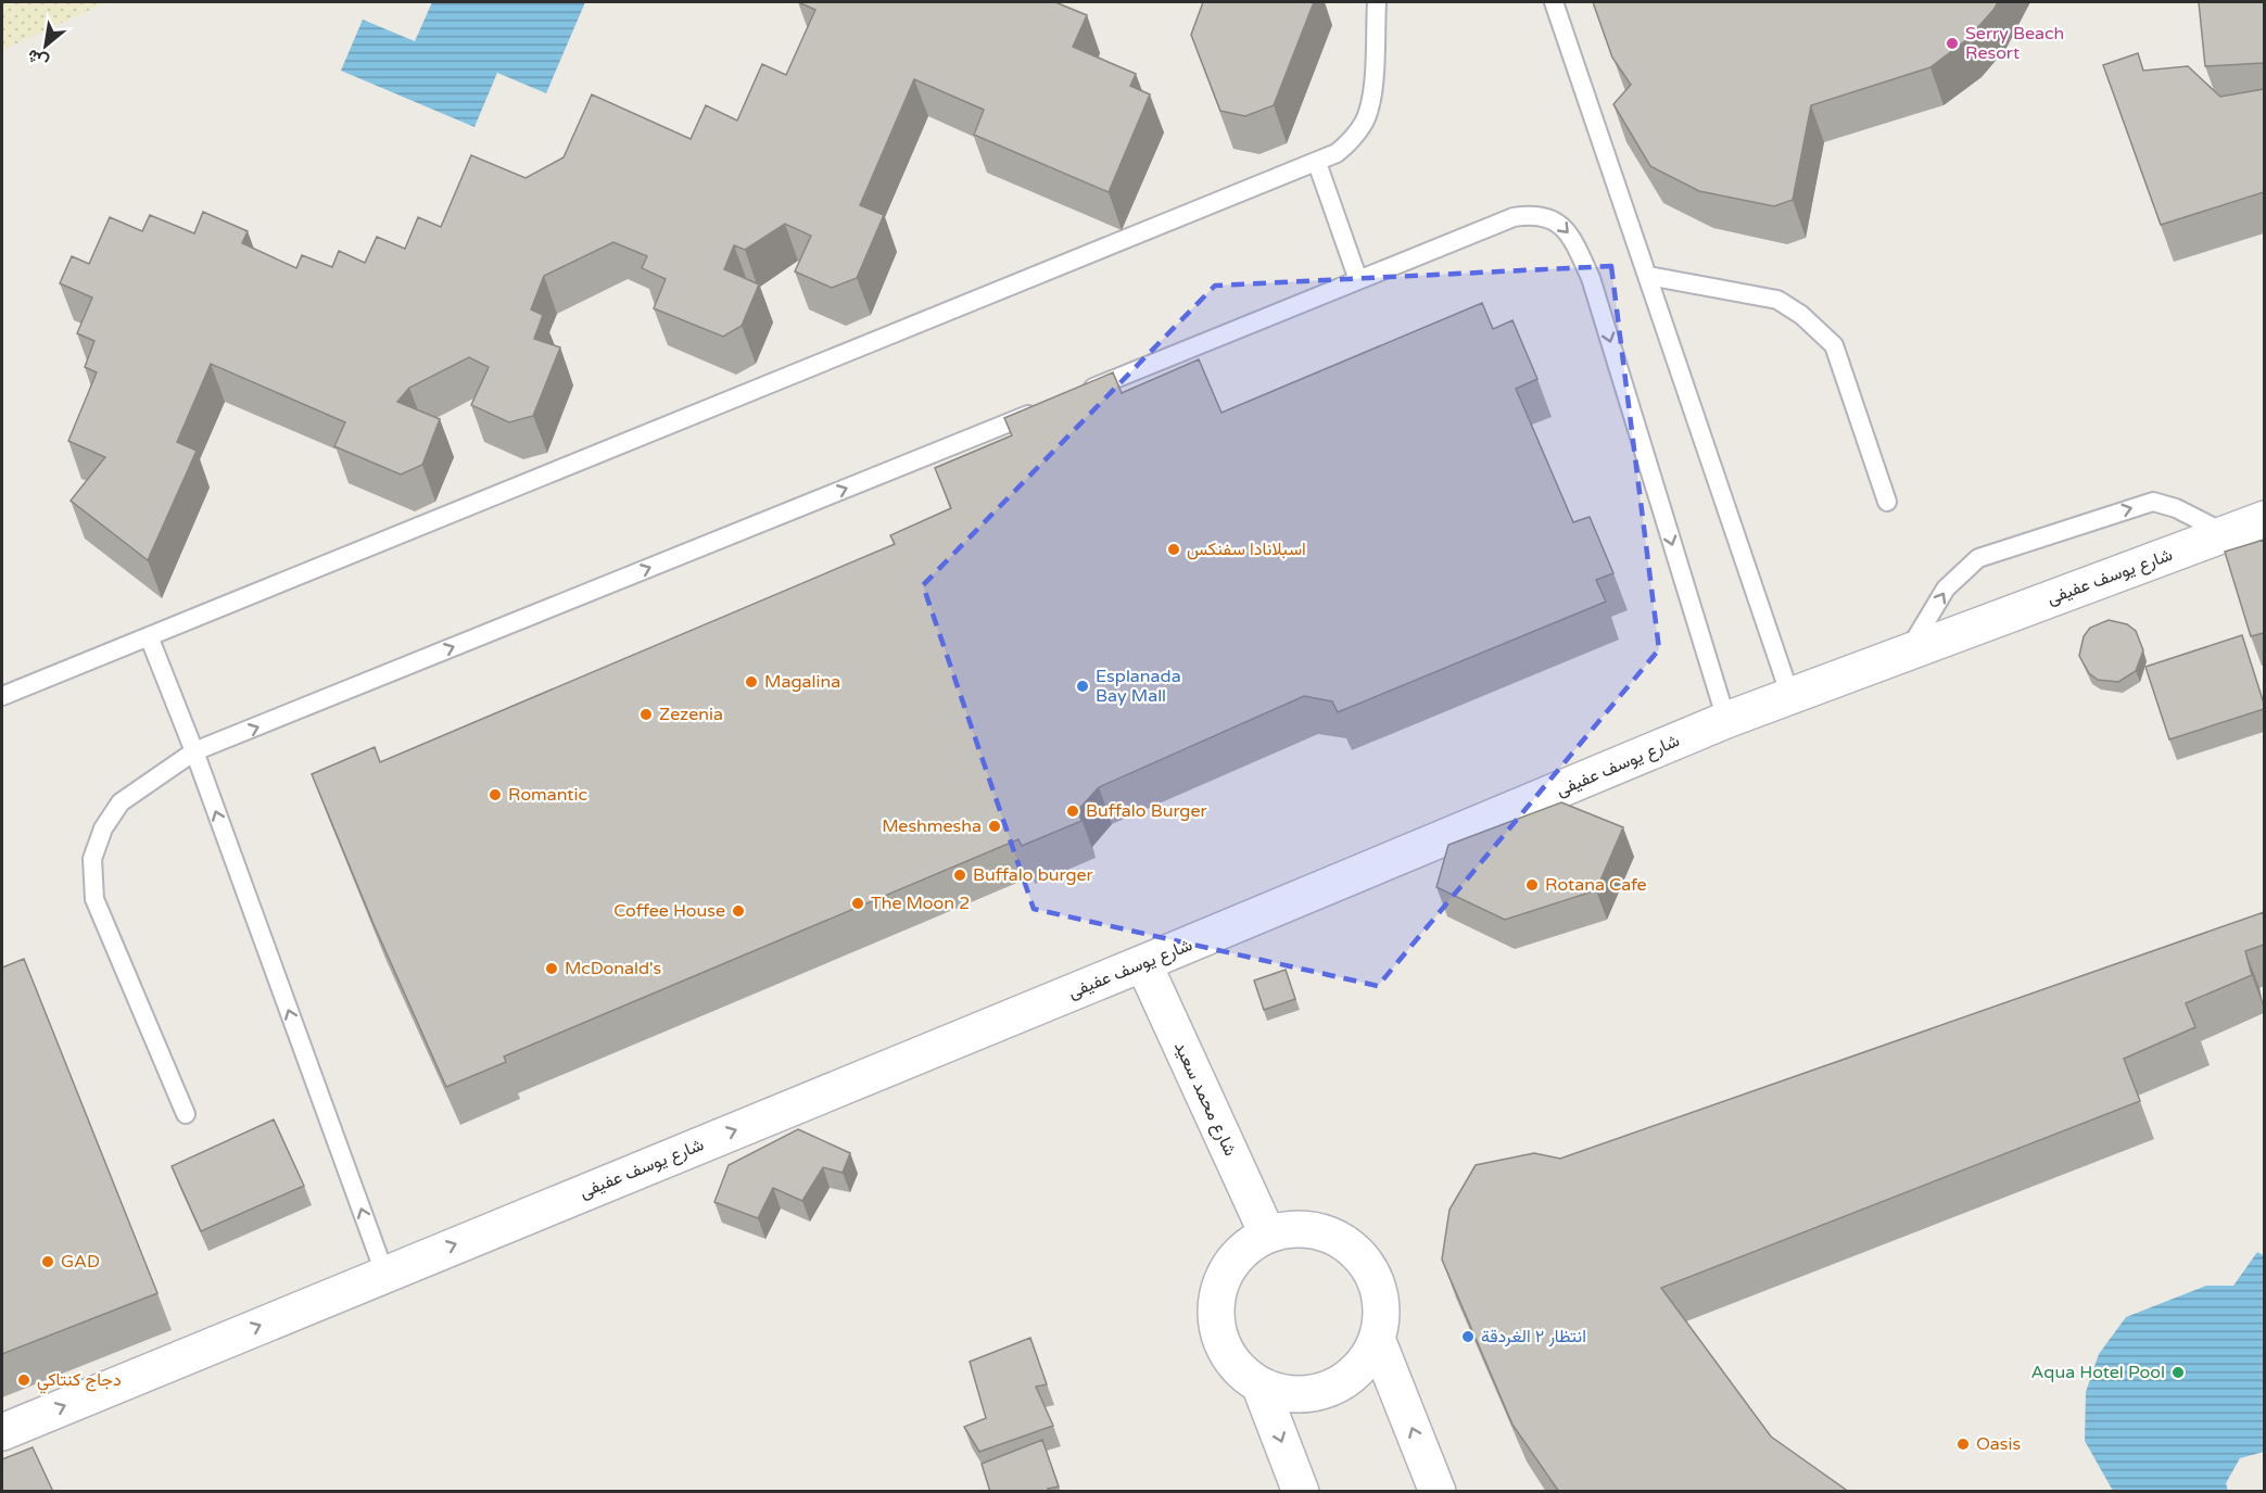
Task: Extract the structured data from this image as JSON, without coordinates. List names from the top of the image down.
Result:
{
  "streets": {
    "street": ["شارع يوسف عفيفى", "شارع محمد سعيد"]
  },
  "crossings": [
    ["شارع يوسف عفيفى", "شارع محمد سعيد"]
  ],
  "one_way": ["شارع يوسف عفيفى"],
  "places": [
    "Serry Beach Resort",
    "اسبلانادا سفنكس",
    "Magalina",
    "Esplanada Bay Mall",
    "Zezenia",
    "Romantic",
    "Buffalo Burger",
    "Meshmesha",
    "Buffalo burger",
    "Rotana Cafe",
    "The Moon 2",
    "Coffee House",
    "McDonald's",
    "GAD",
    "انتظار ٢ الغردقة",
    "Aqua Hotel Pool",
    "دجاج كنتاكي",
    "Oasis"
  ],
  "north": "bottom left"
}
